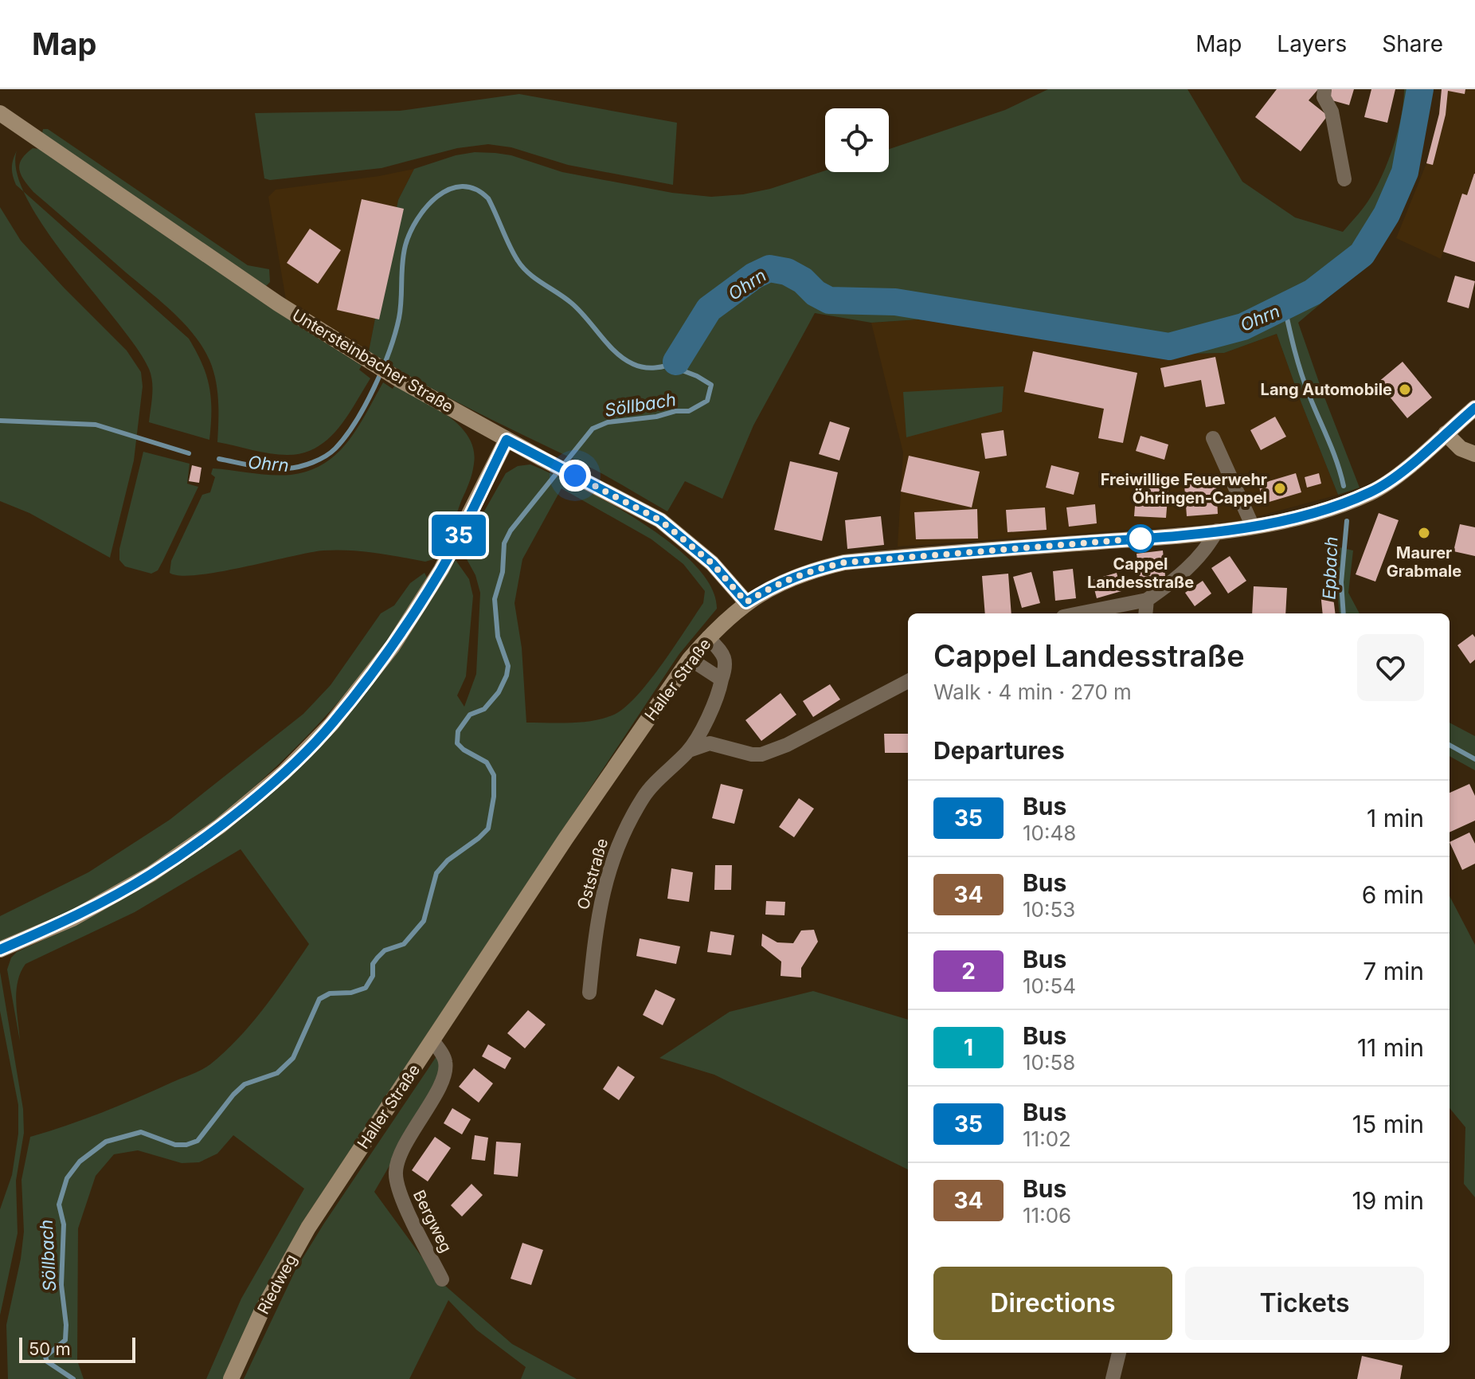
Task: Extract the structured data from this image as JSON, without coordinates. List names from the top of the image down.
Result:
{
  "streets": {
    "main road": ["Untersteinbacher Straße", "Haller Straße", "Riedweg"],
    "street": ["Oststraße", "Bergweg"]
  },
  "crossings": [
    ["Untersteinbacher Straße", "Haller Straße"],
    ["Haller Straße", "Oststraße"],
    ["Haller Straße", "Bergweg"],
    ["Haller Straße", "Riedweg"]
  ],
  "water": ["Ohrn", "Söllbach", "Epbach"],
  "places": [
    "Lang Automobile",
    "Freiwillige Feuerwehr Öhringen-Cappel",
    "Maurer Grabmale",
    "Cappel Landesstraße"
  ],
  "lines": ["bus line 35"],
  "scale_bar": "50 m",
  "page": {
    "header": "Map",
    "nav": ["Map", "Layers", "Share"],
    "on_map": "35",
    "heading": [
      ["Cappel Landesstraße", "Walk · 4 min · 270 m"],
      "Departures"
    ],
    "list": [
      {
        "mark": "35",
        "name": "Bus",
        "note": "10:48",
        "value": "1 min"
      },
      {
        "mark": "34",
        "name": "Bus",
        "note": "10:53",
        "value": "6 min"
      },
      {
        "mark": "2",
        "name": "Bus",
        "note": "10:54",
        "value": "7 min"
      },
      {
        "mark": "1",
        "name": "Bus",
        "note": "10:58",
        "value": "11 min"
      },
      {
        "mark": "35",
        "name": "Bus",
        "note": "11:02",
        "value": "15 min"
      },
      {
        "mark": "34",
        "name": "Bus",
        "note": "11:06",
        "value": "19 min"
      }
    ],
    "buttons": ["Directions", "Tickets"],
    "scale": "50 m"
  }
}
